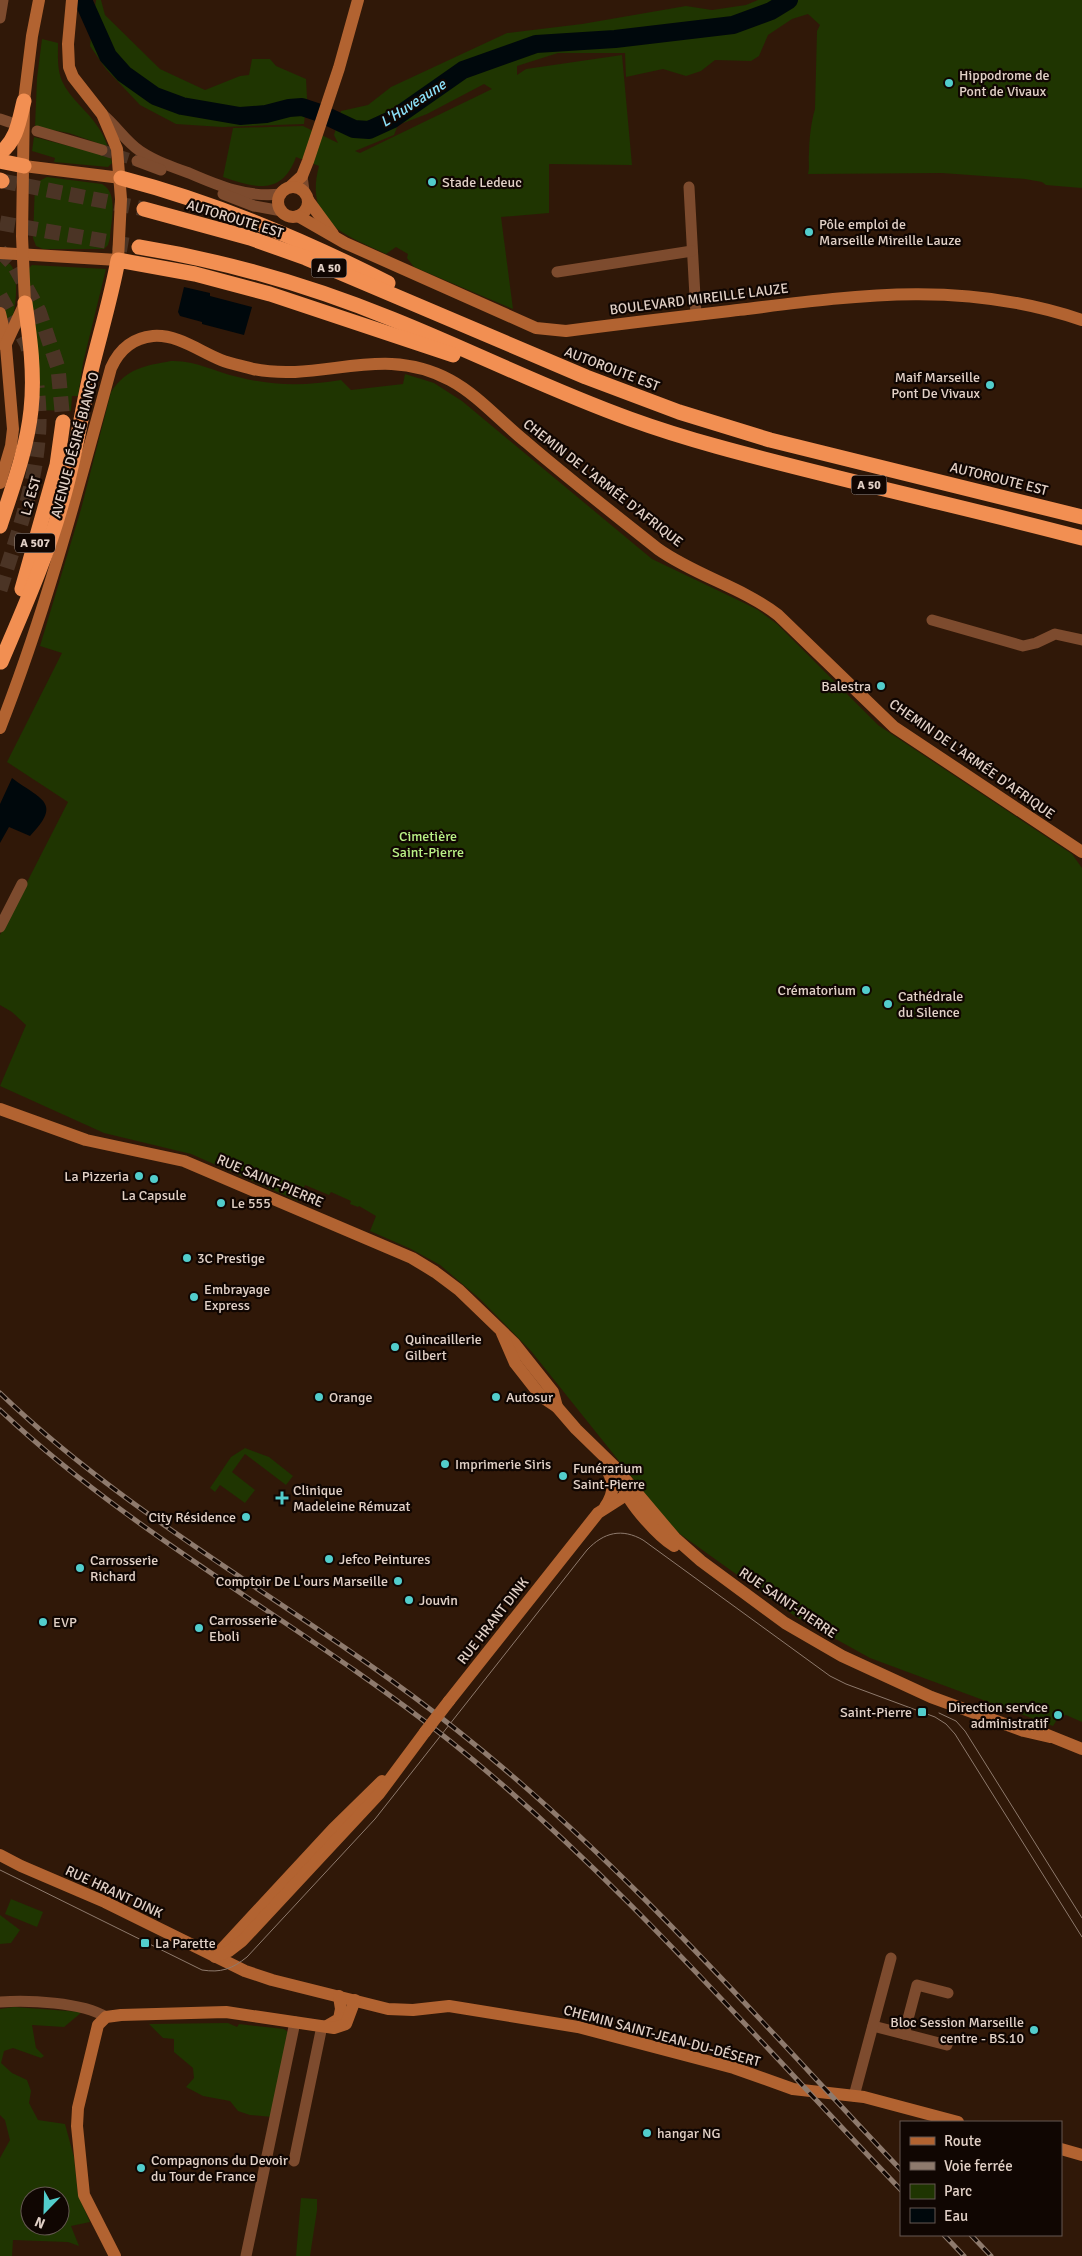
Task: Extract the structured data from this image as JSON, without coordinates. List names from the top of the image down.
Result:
{
  "streets": {
    "highway": [
      "AUTOROUTE EST",
      "A 50",
      "L2 EST",
      "A 507"
    ],
    "street": [
      "BOULEVARD MIREILLE LAUZE",
      "AVENUE DÉSIRÉ BIANCO",
      "CHEMIN DE L'ARMÉE D'AFRIQUE",
      "RUE SAINT-PIERRE",
      "RUE HRANT DINK",
      "CHEMIN SAINT-JEAN-DU-DÉSERT"
    ]
  },
  "crossings": [
    ["AVENUE DÉSIRÉ BIANCO", "CHEMIN DE L'ARMÉE D'AFRIQUE"],
    ["RUE SAINT-PIERRE", "RUE HRANT DINK"],
    ["RUE HRANT DINK", "CHEMIN SAINT-JEAN-DU-DÉSERT"]
  ],
  "water": ["L'Huveaune"],
  "parks": ["Cimetière Saint-Pierre"],
  "places": {
    "other": [
      "Hippodrome de Pont de Vivaux",
      "Stade Ledeuc",
      "Pôle emploi de Marseille Mireille Lauze",
      "Maif Marseille Pont De Vivaux",
      "Balestra",
      "Crématorium",
      "Cathédrale du Silence",
      "La Pizzeria",
      "La Capsule",
      "Le 555",
      "3C Prestige",
      "Embrayage Express",
      "Quincaillerie Gilbert",
      "Orange",
      "Autosur",
      "Imprimerie Siris",
      "Funérarium Saint-Pierre",
      "City Résidence",
      "Jefco Peintures",
      "Carrosserie Richard",
      "Comptoir De L'ours Marseille",
      "Jouvin",
      "EVP",
      "Carrosserie Eboli",
      "Direction service administratif",
      "Bloc Session Marseille centre - BS.10",
      "hangar NG",
      "Compagnons du Devoir du Tour de France"
    ],
    "health": ["Clinique Madeleine Rémuzat"],
    "transit": ["Saint-Pierre", "La Parette"]
  },
  "legend": [
    "Route",
    "Voie ferrée",
    "Parc",
    "Eau"
  ],
  "north": "bottom left"
}
